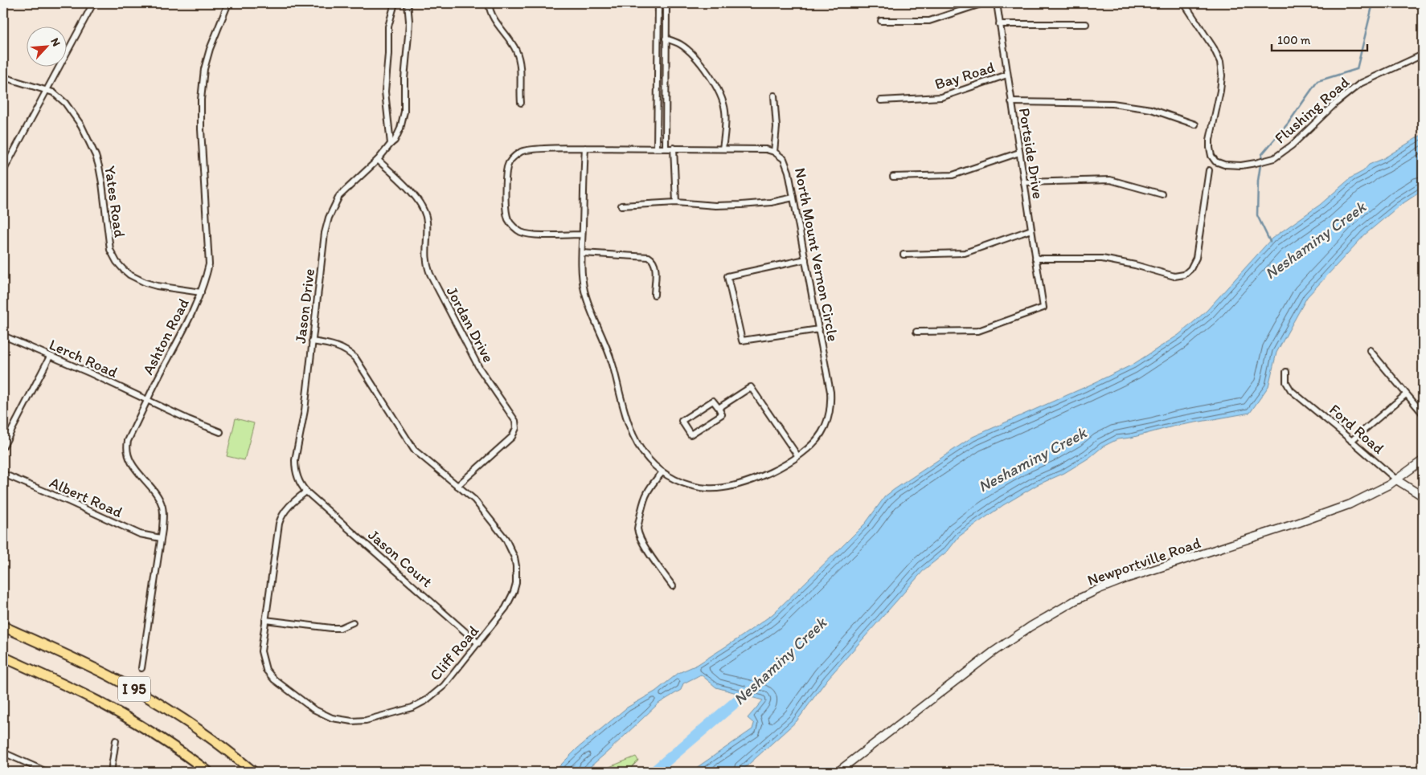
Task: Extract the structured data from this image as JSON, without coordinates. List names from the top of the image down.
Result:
{
  "streets": {
    "highway": ["I 95"],
    "main road": ["Ford Road", "Newportville Road"],
    "street": [
      "Bay Road",
      "Flushing Road",
      "Portside Drive",
      "Yates Road",
      "North Mount Vernon Circle",
      "Jason Drive",
      "Jordan Drive",
      "Ashton Road",
      "Lerch Road",
      "Albert Road",
      "Jason Court",
      "Cliff Road"
    ]
  },
  "crossings": [
    ["Bay Road", "Portside Drive"],
    ["Yates Road", "Ashton Road"],
    ["Jason Drive", "Jordan Drive"],
    ["Jason Drive", "Jason Court"],
    ["Jason Drive", "Cliff Road"],
    ["Jordan Drive", "Cliff Road"],
    ["Ashton Road", "Lerch Road"],
    ["Ashton Road", "Albert Road"],
    ["Ford Road", "Newportville Road"],
    ["Jason Court", "Cliff Road"]
  ],
  "water": ["Neshaminy Creek"],
  "scale_bar": "100 m",
  "north": "top right"
}
